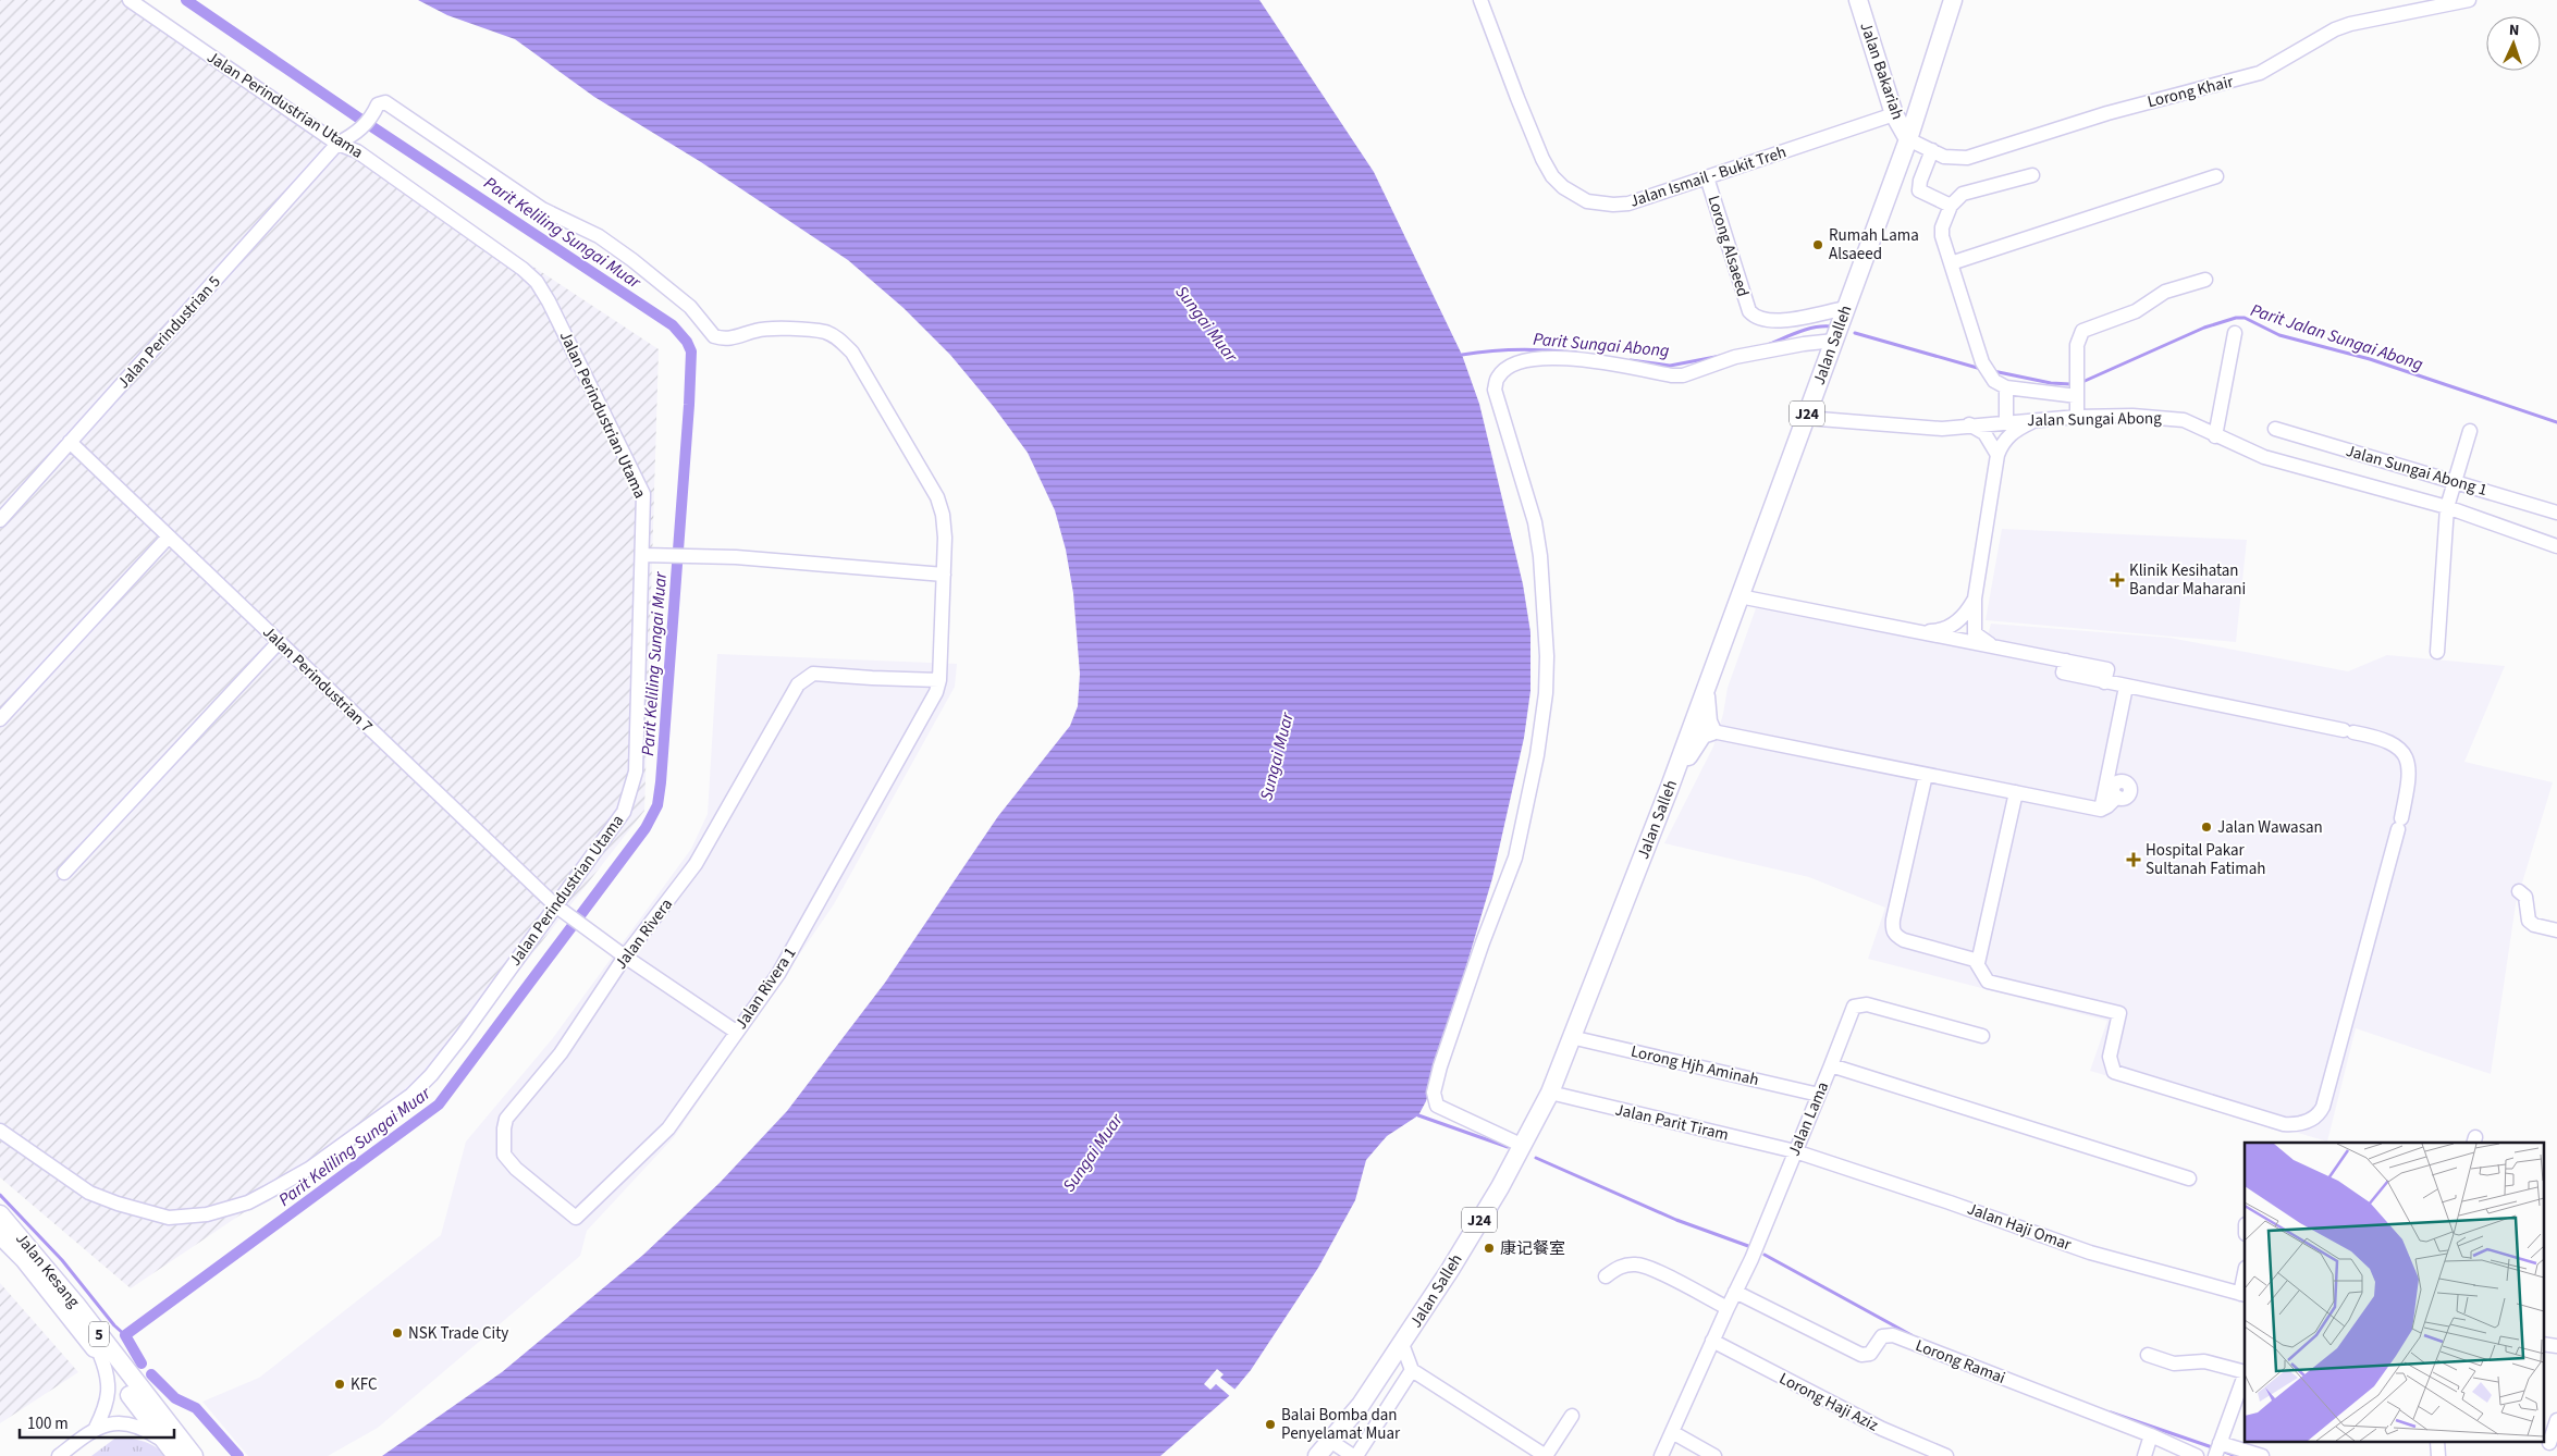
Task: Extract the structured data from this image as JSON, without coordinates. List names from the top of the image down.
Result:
{
  "streets": {
    "main road": [
      "Jalan Bakariah",
      "Jalan Salleh",
      "J24",
      "Jalan Kesang",
      "5"
    ],
    "street": [
      "Lorong Khair",
      "Jalan Perindustrian Utama",
      "Jalan Ismail - Bukit Treh",
      "Lorong Alsaeed",
      "Jalan Perindustrian 5",
      "Jalan Sungai Abong",
      "Jalan Sungai Abong 1",
      "Jalan Perindustrian 7",
      "Jalan Rivera",
      "Jalan Rivera 1",
      "Lorong Hjh Aminah",
      "Jalan Lama",
      "Jalan Parit Tiram",
      "Jalan Haji Omar",
      "Lorong Ramai",
      "Lorong Haji Aziz"
    ]
  },
  "crossings": [
    ["Jalan Bakariah", "Lorong Khair"],
    ["Jalan Bakariah", "Jalan Ismail - Bukit Treh"],
    ["Jalan Bakariah", "Jalan Salleh"],
    ["Jalan Bakariah", "J24"],
    ["Lorong Khair", "Jalan Salleh"],
    ["Lorong Khair", "J24"],
    ["Jalan Perindustrian Utama", "Jalan Perindustrian 5"],
    ["Jalan Perindustrian Utama", "Jalan Perindustrian 7"],
    ["Jalan Ismail - Bukit Treh", "Lorong Alsaeed"],
    ["Lorong Alsaeed", "Jalan Salleh"],
    ["Jalan Perindustrian 5", "Jalan Perindustrian 7"],
    ["Jalan Salleh", "J24"],
    ["Jalan Salleh", "Jalan Sungai Abong"],
    ["Jalan Salleh", "Lorong Hjh Aminah"],
    ["Jalan Salleh", "Jalan Parit Tiram"],
    ["Jalan Perindustrian 7", "Jalan Rivera"],
    ["Jalan Perindustrian 7", "Jalan Rivera 1"],
    ["Jalan Rivera", "Jalan Rivera 1"],
    ["Lorong Hjh Aminah", "Jalan Lama"],
    ["Jalan Lama", "Jalan Parit Tiram"],
    ["Jalan Lama", "Jalan Haji Omar"],
    ["Jalan Lama", "Lorong Ramai"],
    ["Jalan Lama", "Lorong Haji Aziz"],
    ["Jalan Parit Tiram", "Jalan Haji Omar"]
  ],
  "water": [
    "Parit Keliling Sungai Muar",
    "Sungai Muar",
    "Parit Jalan Sungai Abong",
    "Parit Sungai Abong"
  ],
  "places": {
    "other": [
      "Rumah Lama Alsaeed",
      "Jalan Wawasan",
      "康记餐室",
      "NSK Trade City",
      "KFC",
      "Balai Bomba dan Penyelamat Muar"
    ],
    "health": ["Klinik Kesihatan Bandar Maharani", "Hospital Pakar Sultanah Fatimah"]
  },
  "scale_bar": "100 m",
  "north": "top"
}
